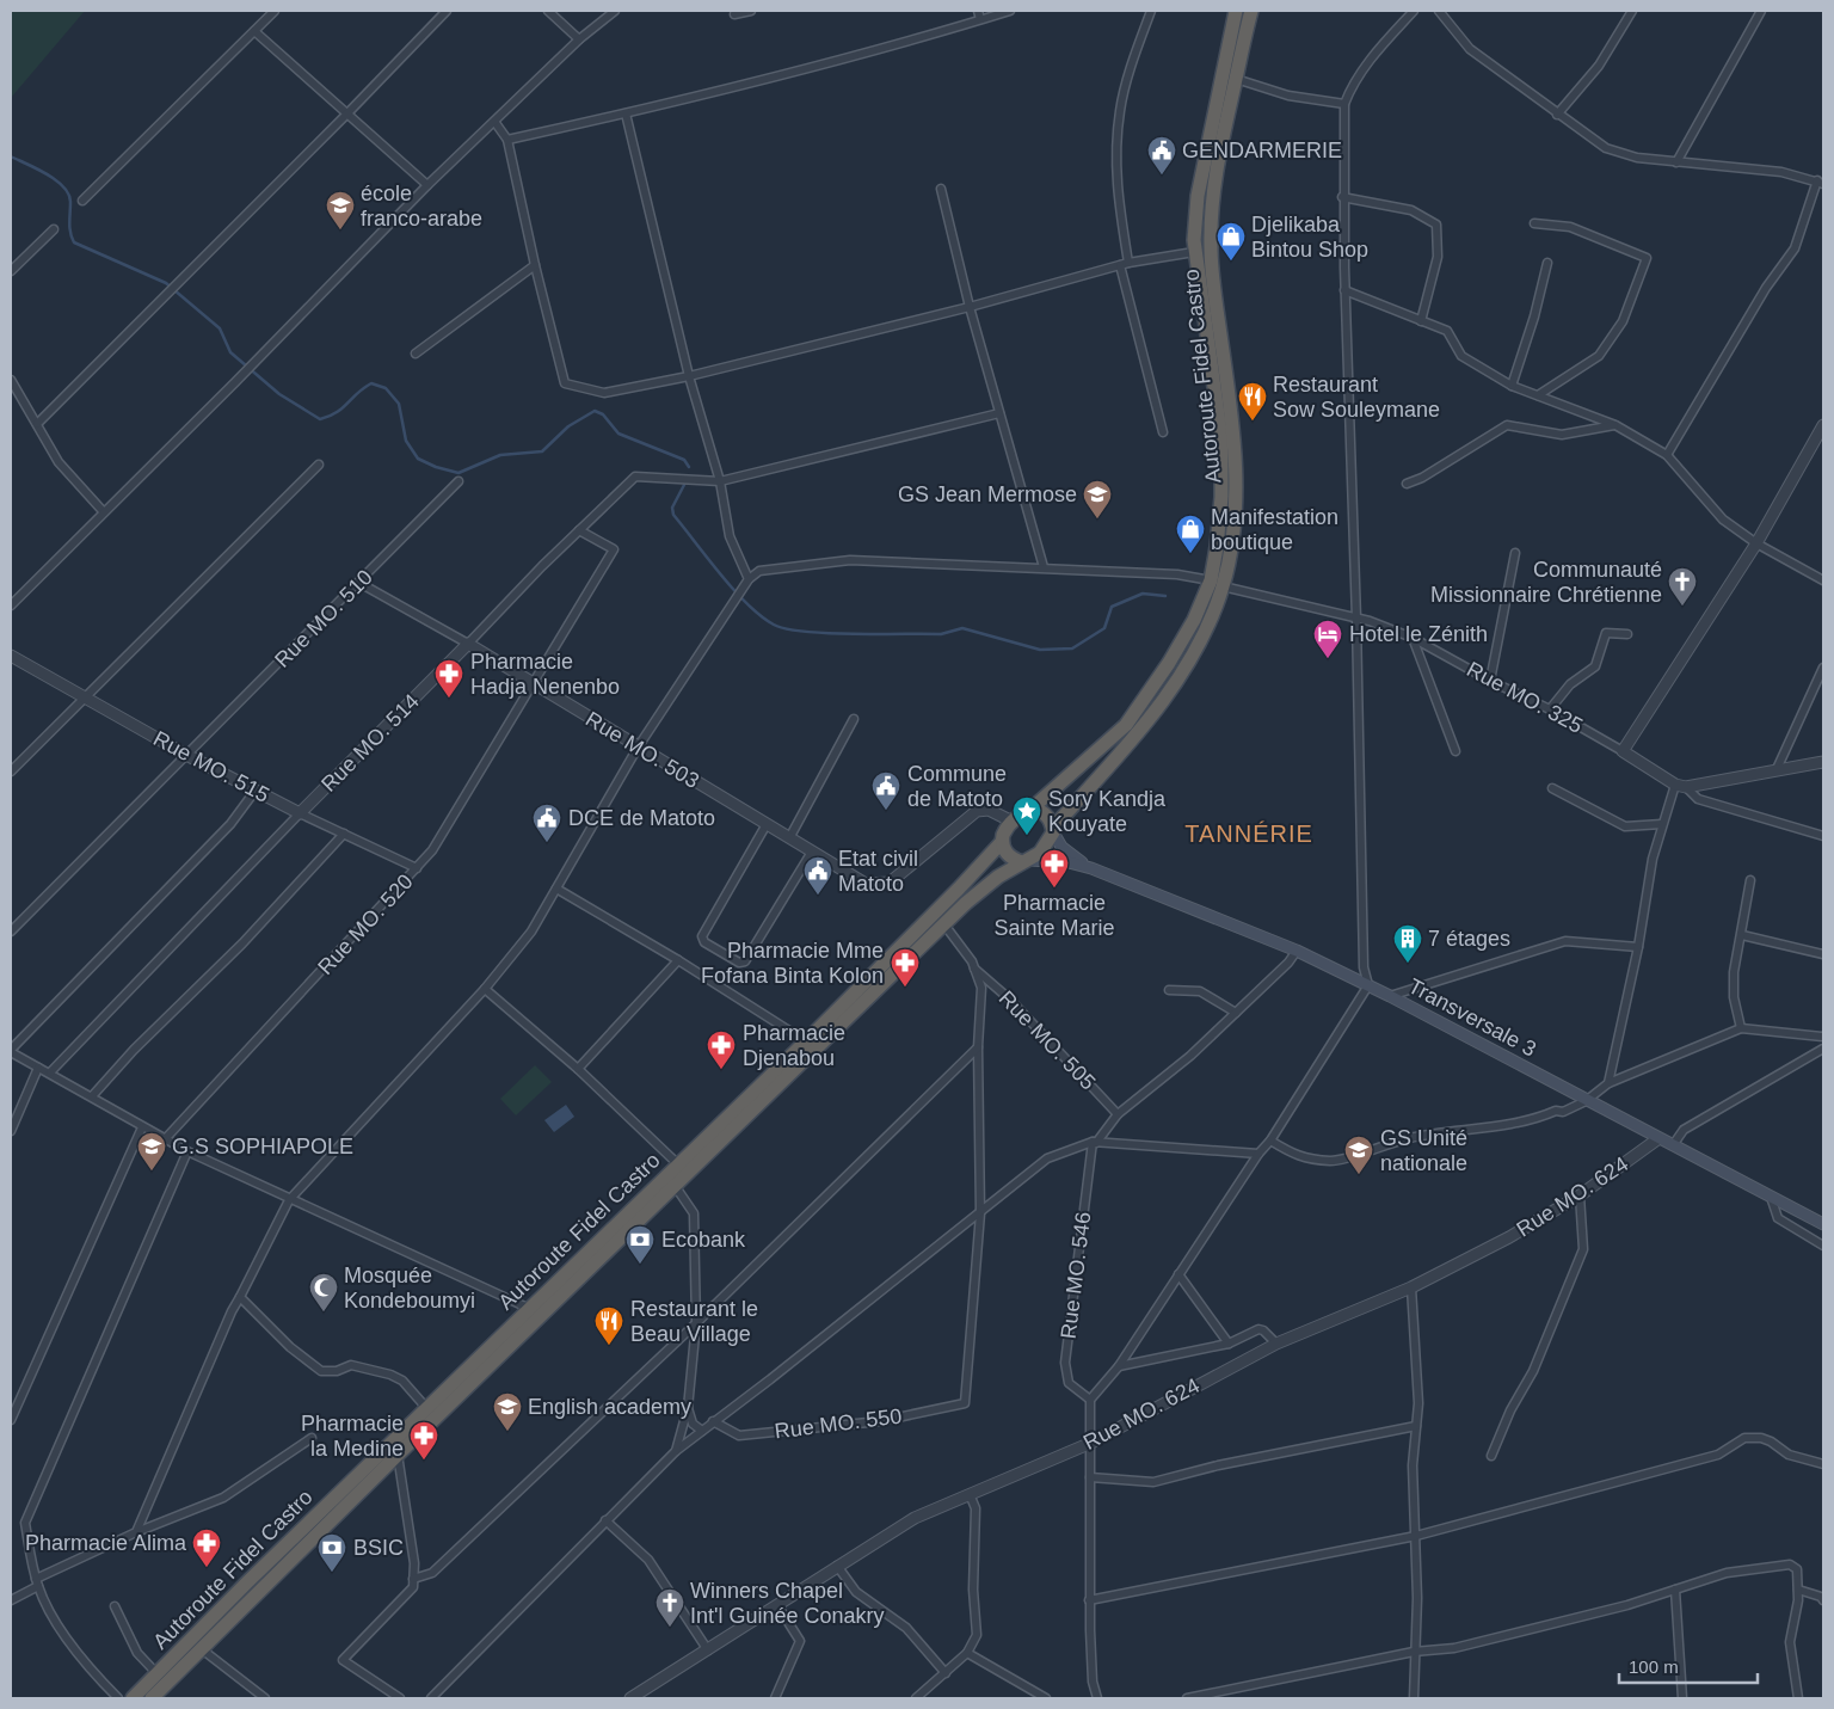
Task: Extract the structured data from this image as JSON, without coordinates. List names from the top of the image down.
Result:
{
  "streets": {
    "highway": ["Autoroute Fidel Castro"],
    "main road": ["Transversale 3"],
    "street": [
      "Rue MO. 510",
      "Rue MO. 325",
      "Rue MO. 514",
      "Rue MO. 503",
      "Rue MO. 515",
      "Rue MO. 520",
      "Rue MO. 505",
      "Rue MO. 624",
      "Rue MO. 546",
      "Rue MO. 550"
    ]
  },
  "crossings": [
    ["Autoroute Fidel Castro", "Rue MO. 325"],
    ["Autoroute Fidel Castro", "Rue MO. 503"],
    ["Autoroute Fidel Castro", "Transversale 3"],
    ["Rue MO. 510", "Rue MO. 503"],
    ["Rue MO. 510", "Rue MO. 515"],
    ["Rue MO. 514", "Rue MO. 503"],
    ["Rue MO. 514", "Rue MO. 515"],
    ["Rue MO. 514", "Rue MO. 520"],
    ["Rue MO. 503", "Rue MO. 520"],
    ["Rue MO. 503", "Transversale 3"],
    ["Rue MO. 515", "Rue MO. 520"],
    ["Transversale 3", "Rue MO. 624"]
  ],
  "districts": ["TANNÉRIE"],
  "places": {
    "public building": [
      "GENDARMERIE",
      "Commune de Matoto",
      "DCE de Matoto",
      "Etat civil Matoto"
    ],
    "school or university": [
      "école franco-arabe",
      "GS Jean Mermose",
      "G.S SOPHIAPOLE",
      "GS Unité nationale",
      "English academy"
    ],
    "shop": ["Djelikaba Bintou Shop", "Manifestation boutique"],
    "restaurant": ["Restaurant Sow Souleymane", "Restaurant le Beau Village"],
    "church": ["Communauté Missionnaire Chrétienne", "Winners Chapel Int'l Guinée Conakry"],
    "hotel": ["Hotel le Zénith"],
    "pharmacy": [
      "Pharmacie Hadja Nenenbo",
      "Pharmacie Sainte Marie",
      "Pharmacie Mme Fofana Binta Kolon",
      "Pharmacie Djenabou",
      "Pharmacie la Medine",
      "Pharmacie Alima"
    ],
    "place": ["Sory Kandja Kouyate"],
    "building": ["7 étages"],
    "bank": ["Ecobank", "BSIC"],
    "mosque": ["Mosquée Kondeboumyi"]
  },
  "scale_bar": "100 m"
}
